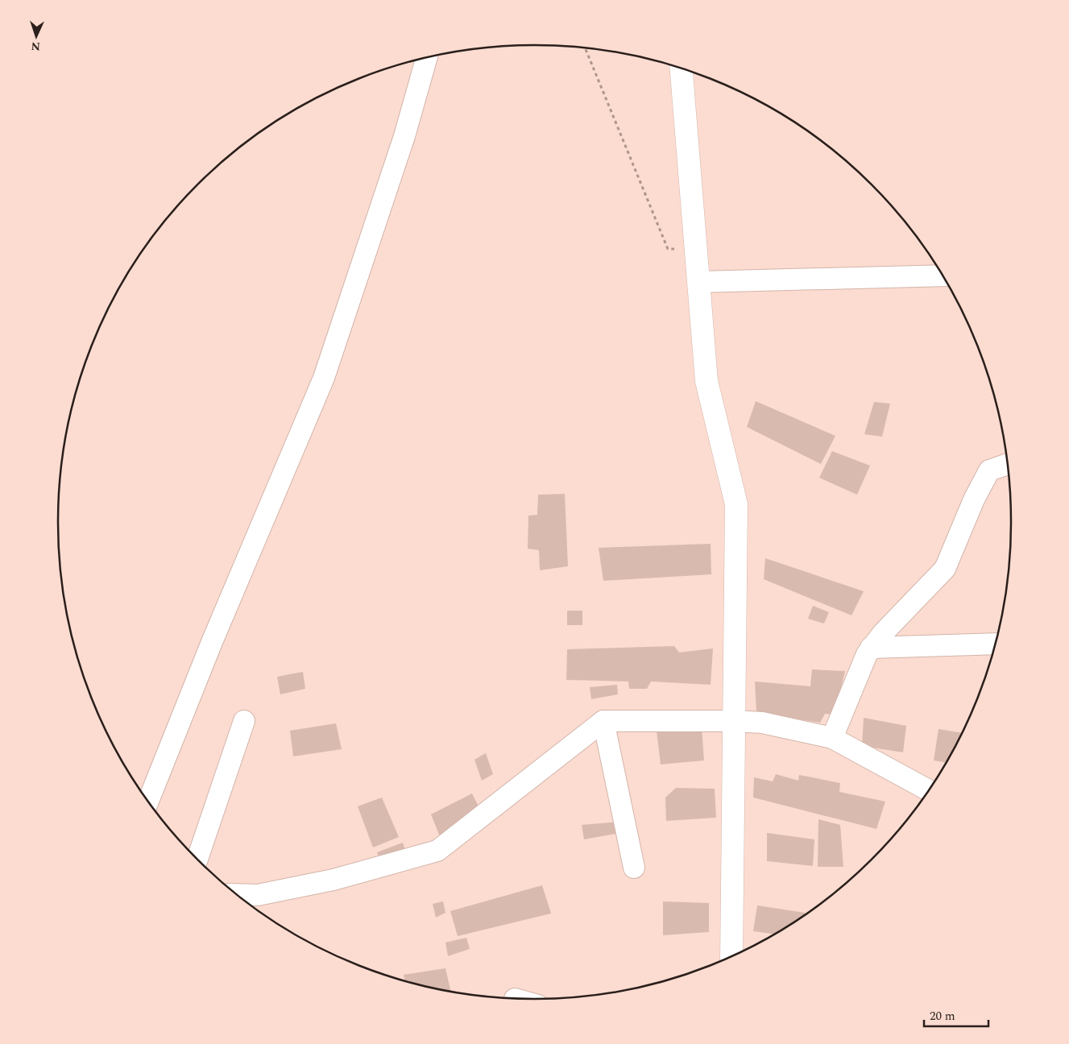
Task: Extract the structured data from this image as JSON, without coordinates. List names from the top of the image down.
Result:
{
  "scale_bar": "20 m",
  "north": "bottom"
}
